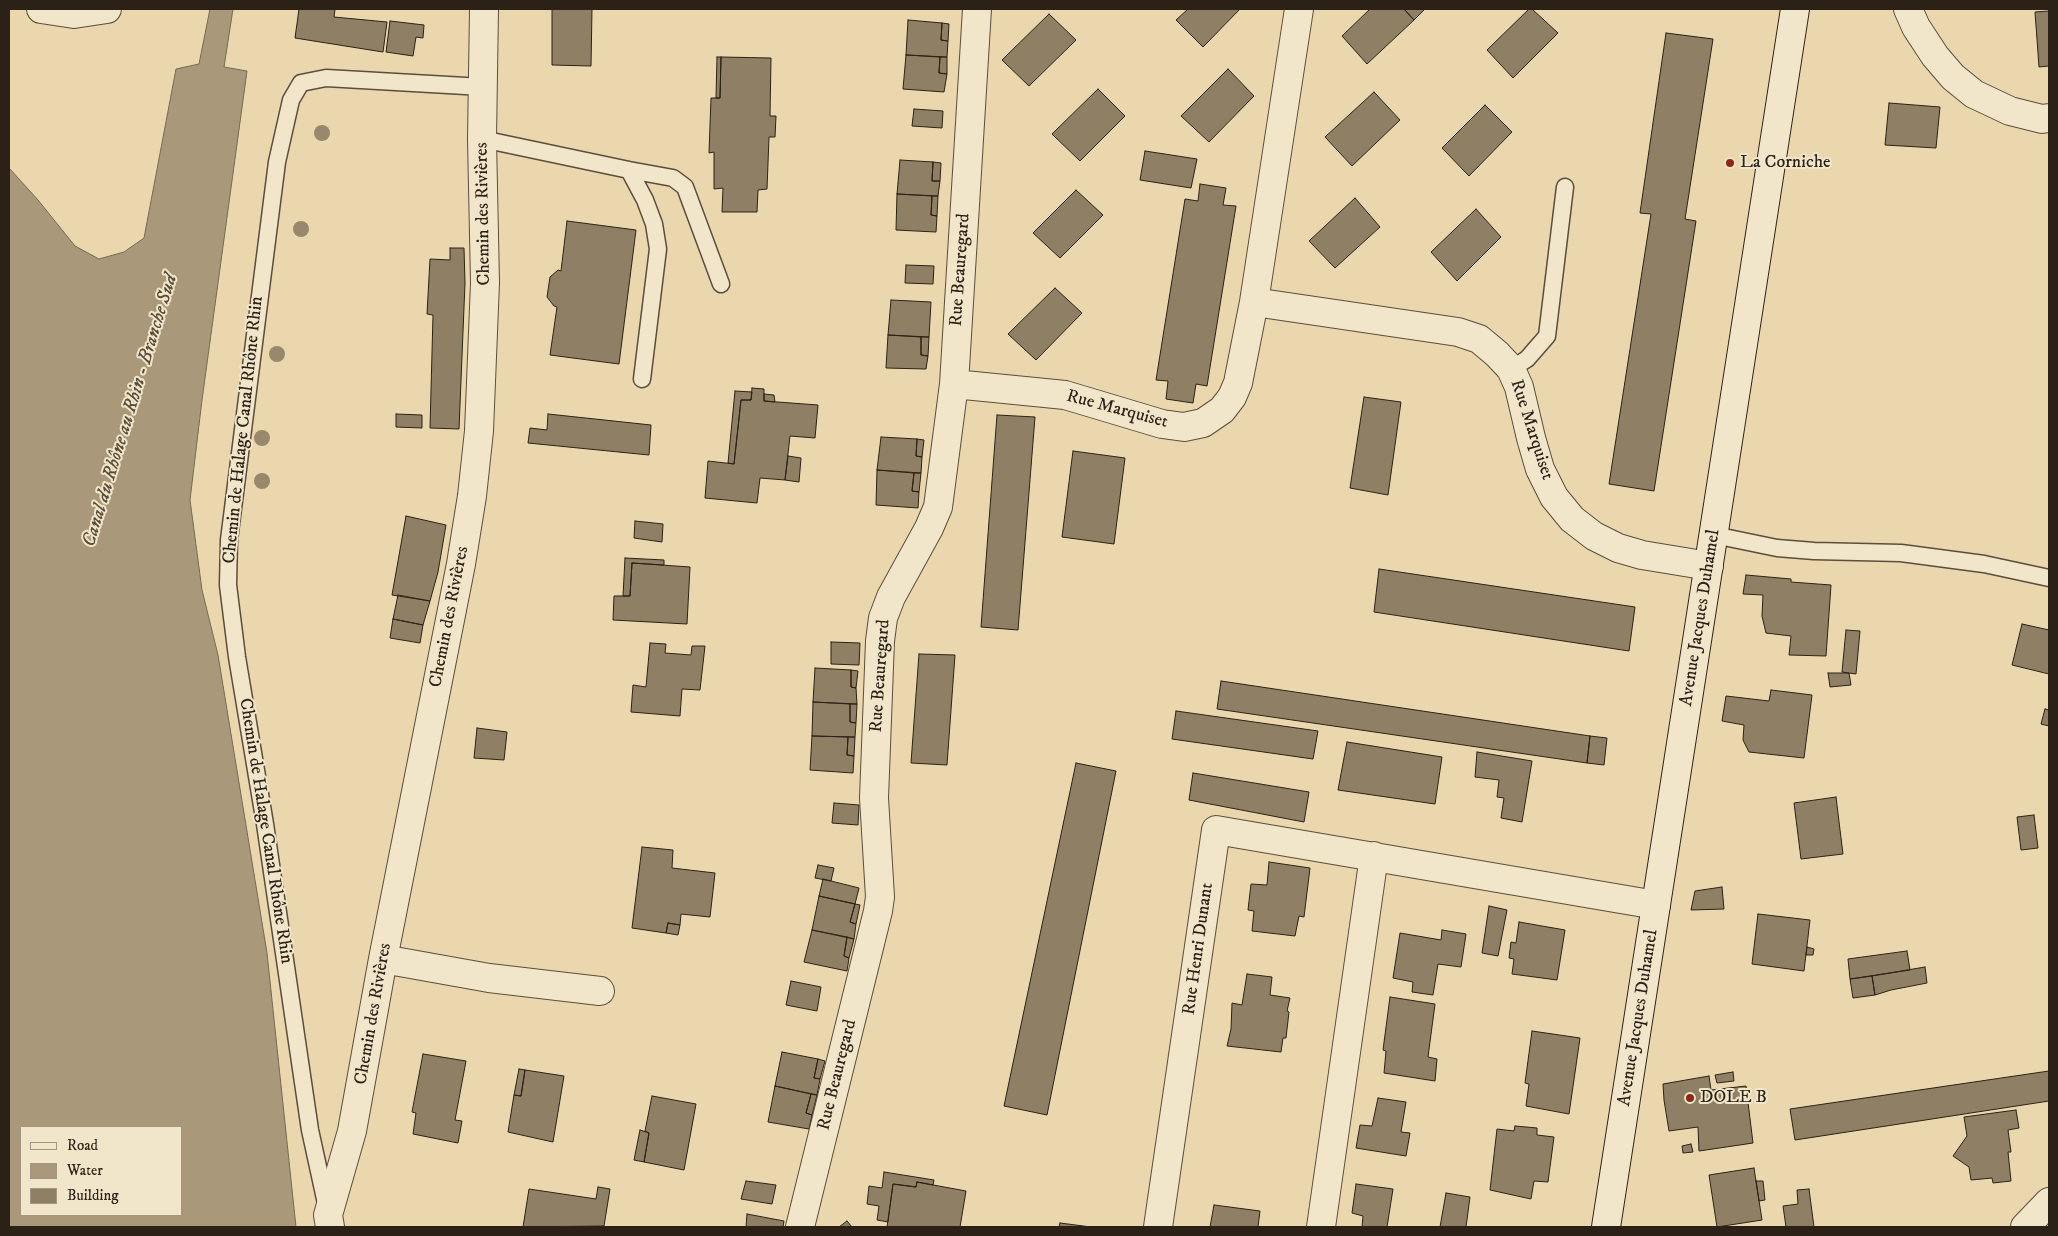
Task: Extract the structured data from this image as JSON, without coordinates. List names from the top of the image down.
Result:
{
  "streets": {
    "street": [
      "Chemin des Rivières",
      "Rue Beauregard",
      "Rue Marquiset",
      "Avenue Jacques Duhamel",
      "Rue Henri Dunant"
    ],
    "lane": ["Chemin de Halage Canal Rhône Rhin"]
  },
  "crossings": [
    ["Chemin des Rivières", "Chemin de Halage Canal Rhône Rhin"],
    ["Rue Beauregard", "Rue Marquiset"],
    ["Rue Marquiset", "Avenue Jacques Duhamel"],
    ["Avenue Jacques Duhamel", "Rue Henri Dunant"]
  ],
  "water": ["Canal du Rhône au Rhin - Branche Sud"],
  "places": ["La Corniche", "DOLE B"],
  "legend": ["Road", "Water", "Building"]
}
